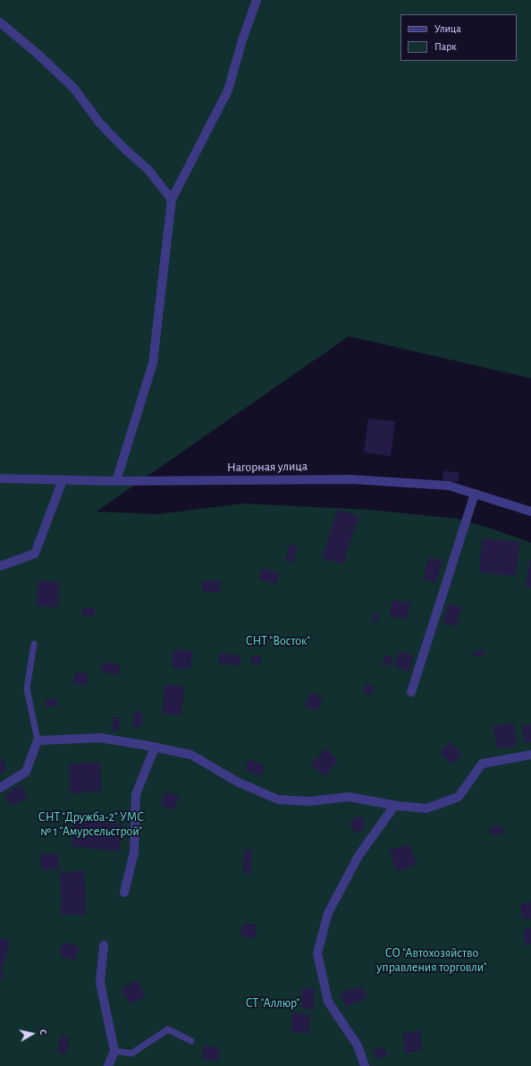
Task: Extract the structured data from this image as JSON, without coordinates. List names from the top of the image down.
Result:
{
  "streets": {
    "street": ["Нагорная улица"]
  },
  "parks": [
    "СНТ \"Восток\"",
    "СНТ \"Дружба-2\" УМС № 1 \"Амурсельстрой\"",
    "СО \"Автохозяйство управления торговли\"",
    "СТ \"Аллюр\""
  ],
  "legend": ["Улица", "Парк"],
  "north": "right"
}
